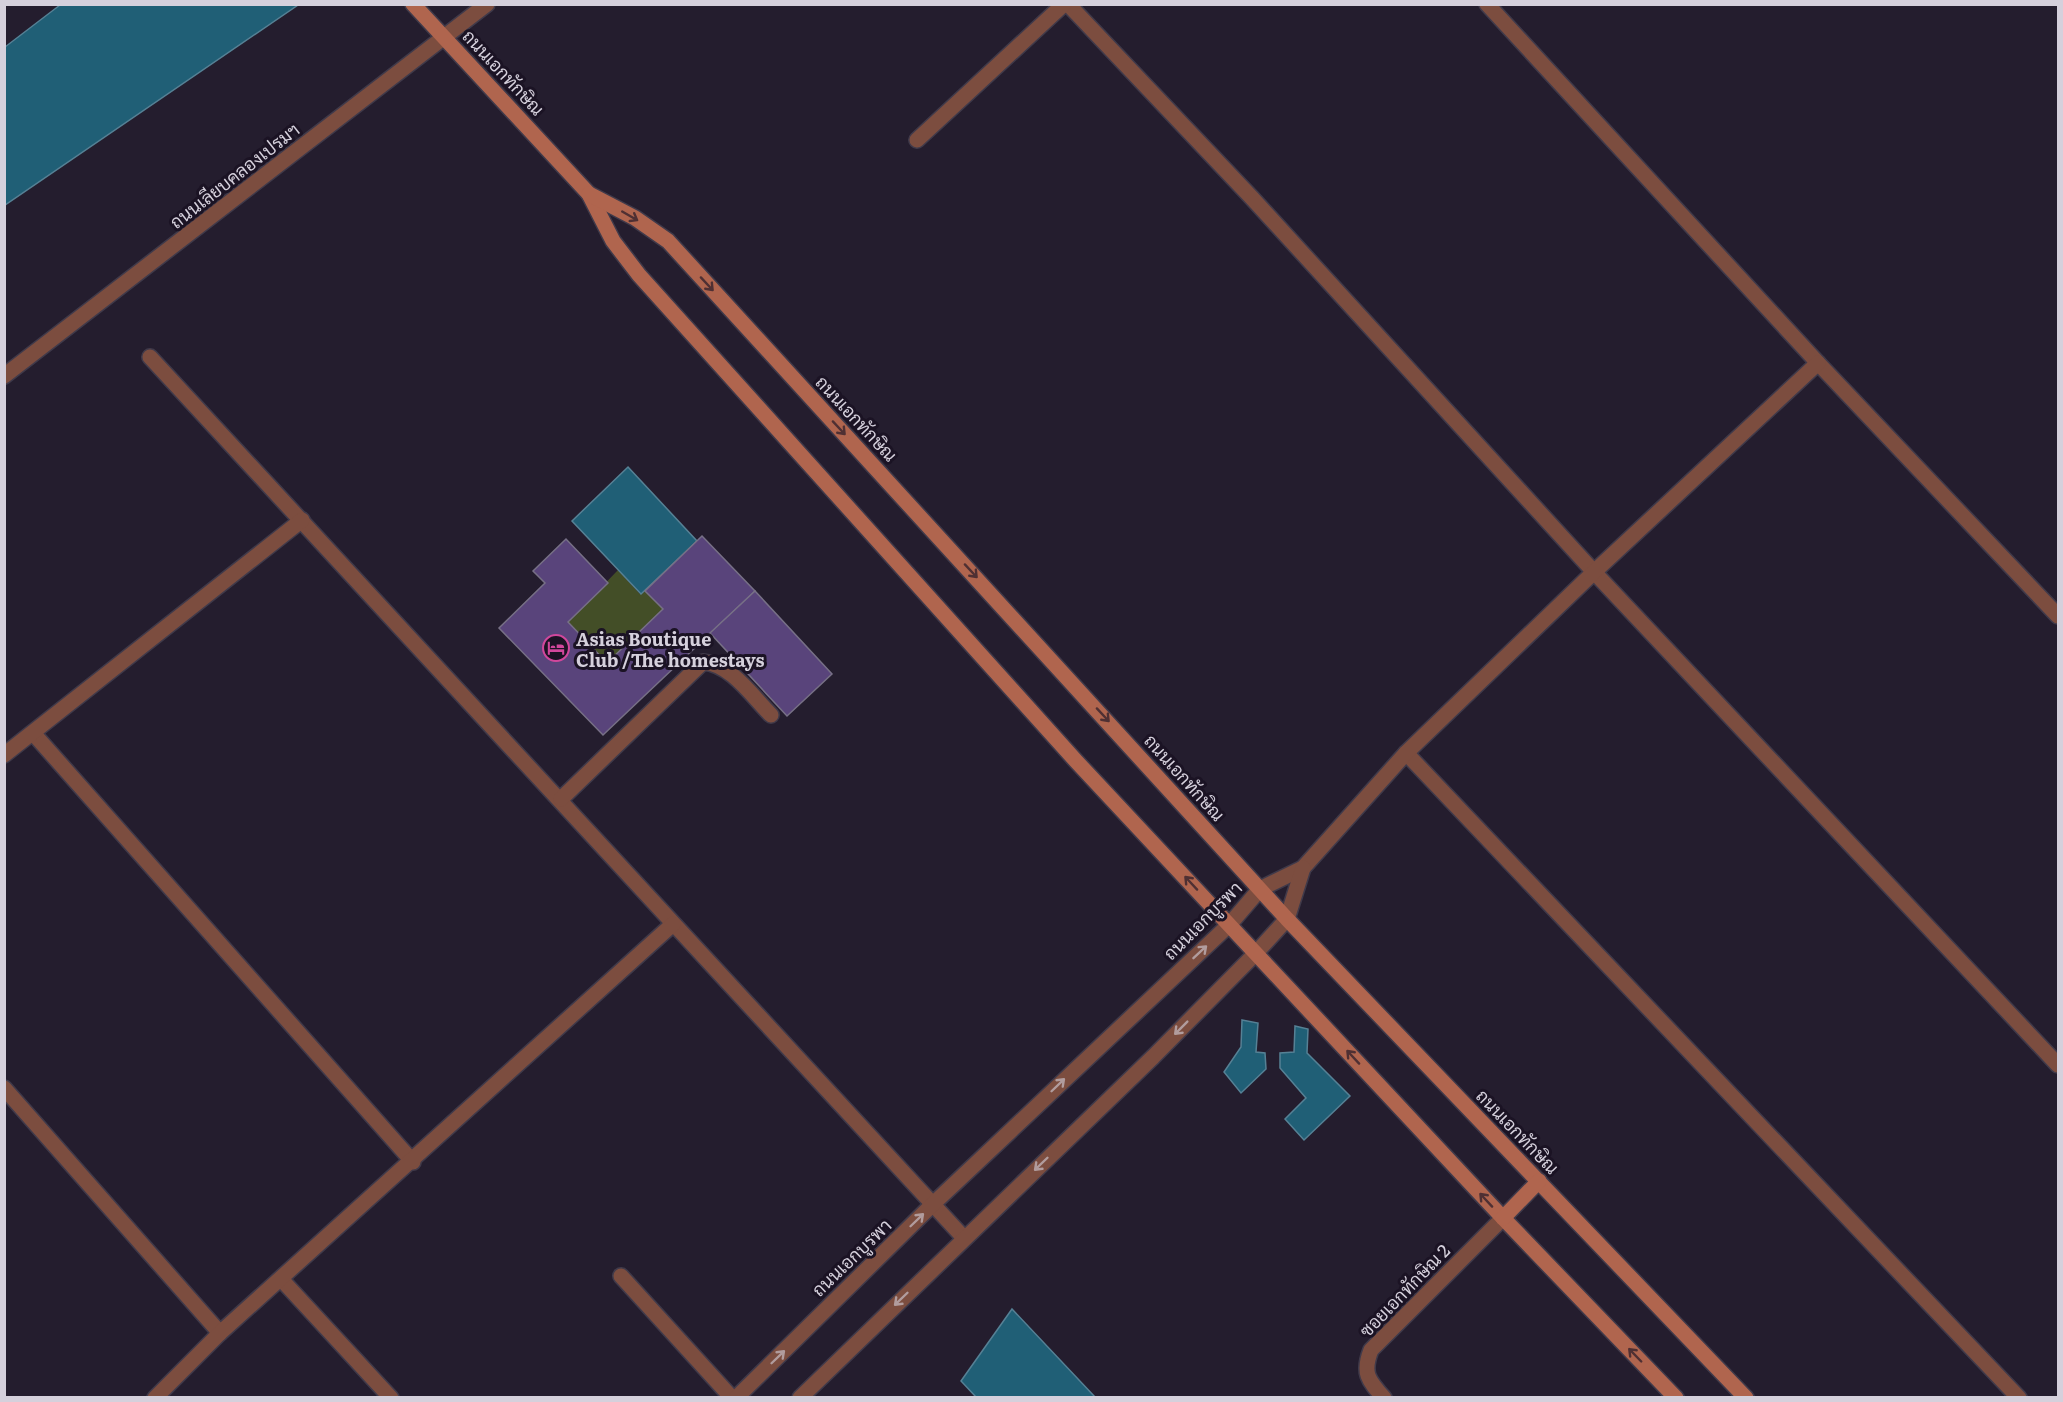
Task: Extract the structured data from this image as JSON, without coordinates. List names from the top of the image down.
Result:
{
  "streets": {
    "street": [
      "ถนนเอกทักษิณ",
      "ถนนเลียบคลองเปรมฯ",
      "ถนนเอกบูรพา",
      "ซอยเอกทักษิณ 2"
    ]
  },
  "crossings": [
    ["ถนนเอกทักษิณ", "ถนนเลียบคลองเปรมฯ"],
    ["ถนนเอกทักษิณ", "ถนนเอกบูรพา"],
    ["ถนนเอกทักษิณ", "ซอยเอกทักษิณ 2"]
  ],
  "places": {
    "hotel": ["Asias Boutique Club /The homestays"]
  }
}
